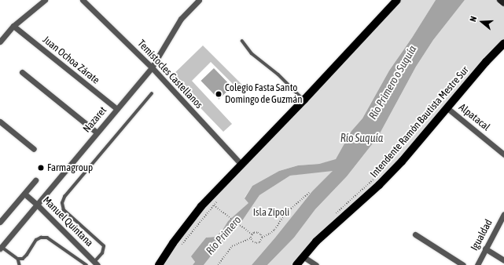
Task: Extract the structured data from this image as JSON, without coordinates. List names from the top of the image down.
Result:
{
  "streets": {
    "main road": ["Intendente Ramón Bautista Mestre Sur"],
    "street": [
      "Juan Ochoa Zárate",
      "Temístocles Castellanos",
      "Alpatacal",
      "Nazaret",
      "Manuel Quintana",
      "Igualdad"
    ]
  },
  "crossings": [
    ["Juan Ochoa Zárate", "Nazaret"],
    ["Temístocles Castellanos", "Nazaret"],
    ["Alpatacal", "Intendente Ramón Bautista Mestre Sur"],
    ["Nazaret", "Manuel Quintana"]
  ],
  "water": ["Río Primero o Suquía", "Río Suquía", "Río Primero"],
  "parks": ["Isla Zípoli"],
  "places": ["Colegio Fasta Santo Domingo de Guzmán", "Farmagroup"],
  "north": "left"
}
